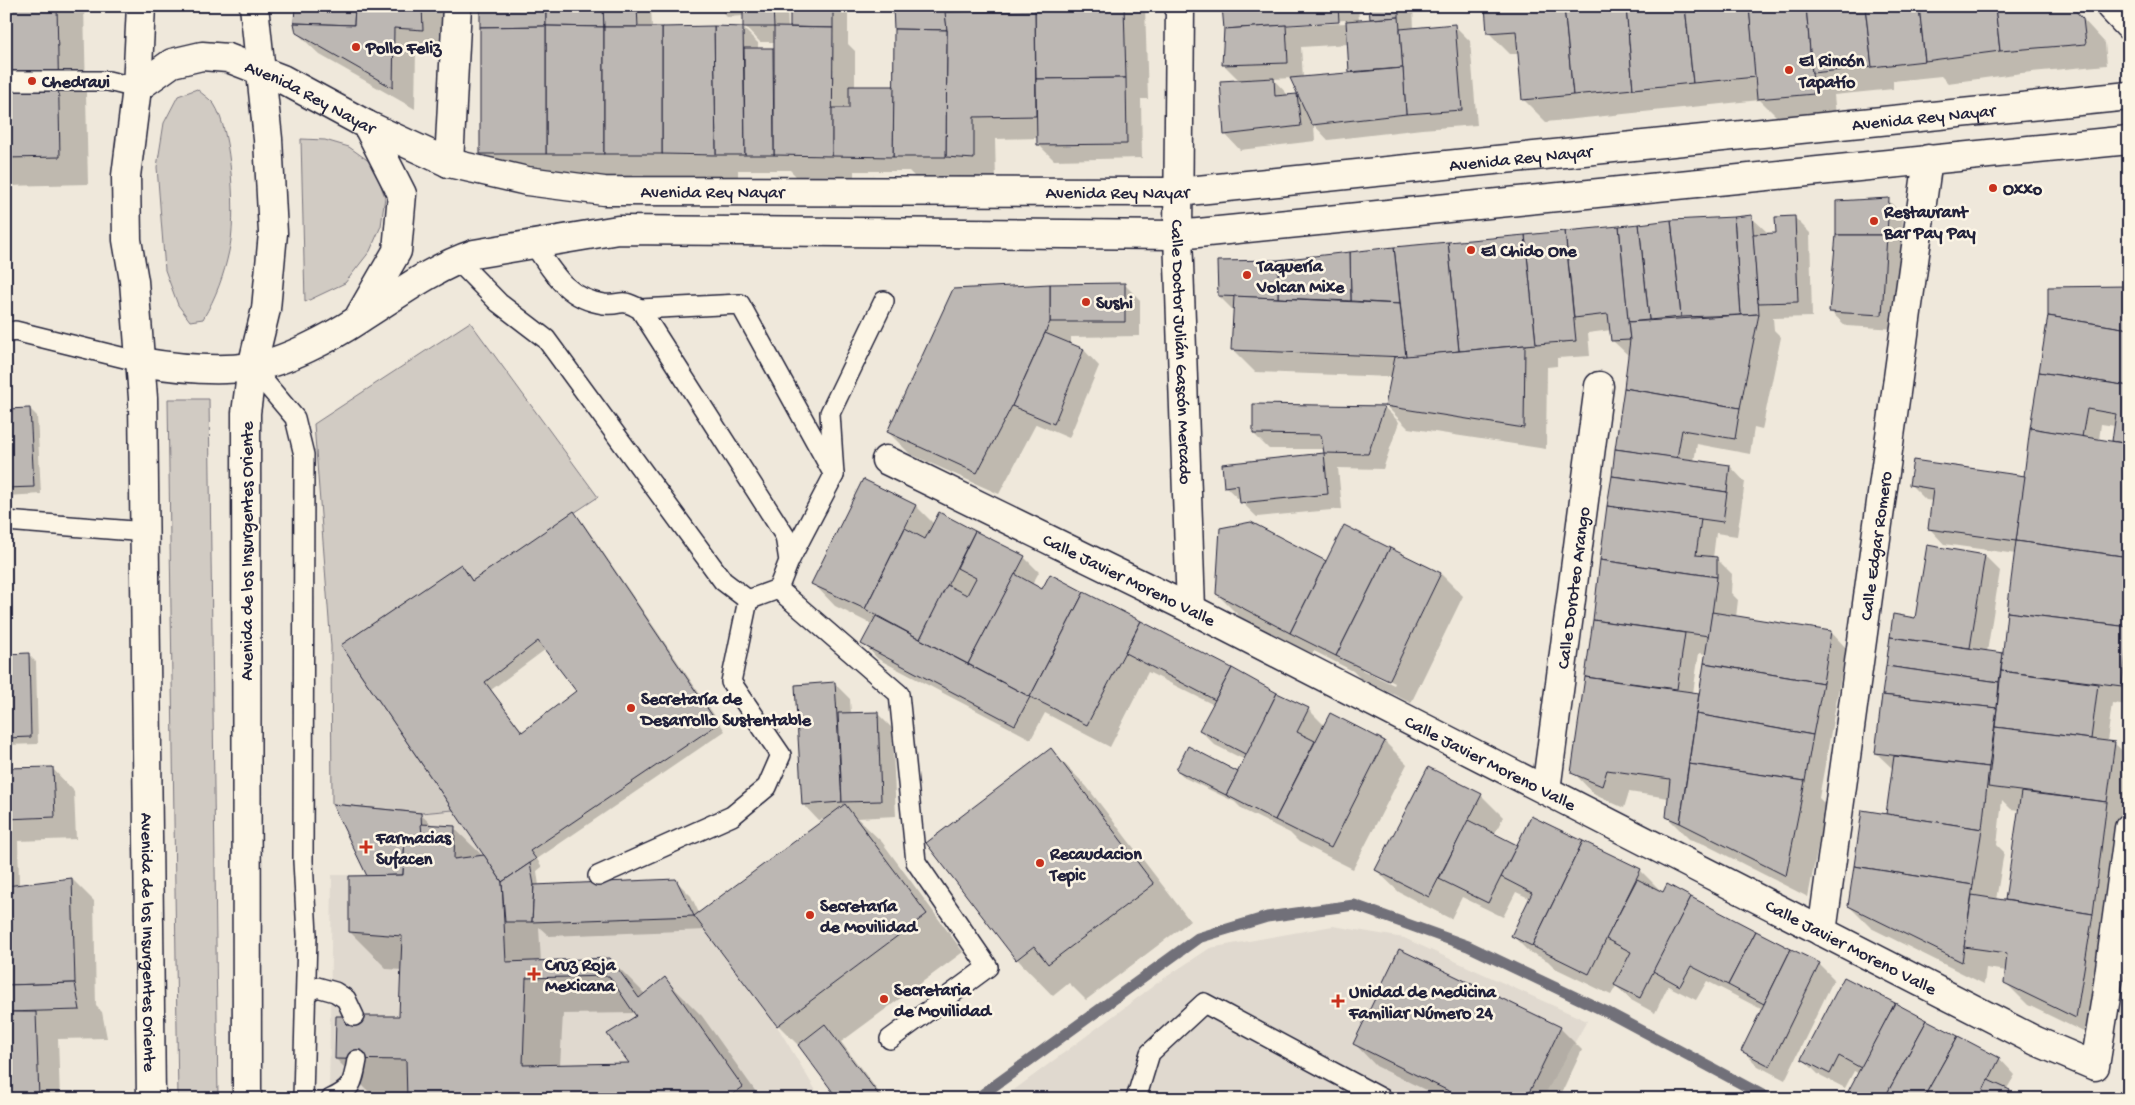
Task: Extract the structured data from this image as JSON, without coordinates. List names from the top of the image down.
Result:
{
  "streets": {
    "main road": [
      "Avenida Rey Nayar",
      "Calle Doctor Julián Gascón Mercado",
      "Calle Edgar Romero",
      "Avenida de los Insurgentes Oriente",
      "Calle Javier Moreno Valle",
      "Calle Doroteo Arango"
    ]
  },
  "crossings": [
    ["Avenida Rey Nayar", "Calle Doctor Julián Gascón Mercado"],
    ["Avenida Rey Nayar", "Avenida de los Insurgentes Oriente"],
    ["Calle Doctor Julián Gascón Mercado", "Calle Javier Moreno Valle"],
    ["Calle Edgar Romero", "Calle Javier Moreno Valle"],
    ["Calle Javier Moreno Valle", "Calle Doroteo Arango"]
  ],
  "places": {
    "other": [
      "Pollo Feliz",
      "El Rincón Tapatío",
      "Chedraui",
      "Oxxo",
      "Restaurant Bar Pay Pay",
      "El Chido One",
      "Taquería Volcan Mixe",
      "Sushi",
      "Secretaría de Desarrollo Sustentable",
      "Recaudacion Tepic",
      "Secretaría de Movilidad",
      "Secretaria de Movilidad"
    ],
    "health": ["Farmacias Sufacen", "Cruz Roja Mexicana", "Unidad de Medicina Familiar Número 24"]
  }
}
